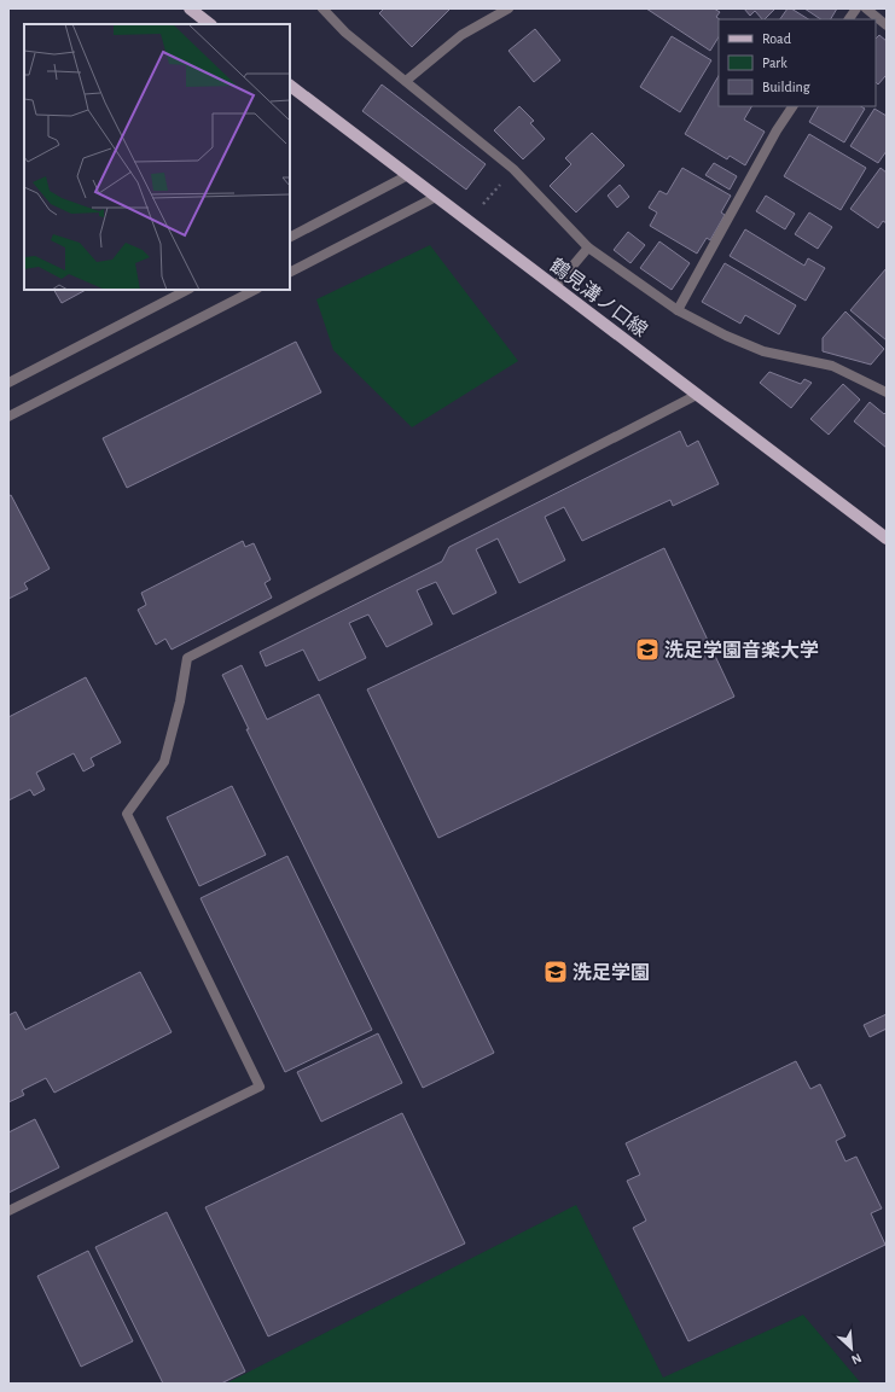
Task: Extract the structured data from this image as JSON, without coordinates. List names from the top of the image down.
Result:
{
  "streets": {
    "main road": ["鶴見溝ノ口線"]
  },
  "places": {
    "school or university": ["洗足学園音楽大学", "洗足学園"]
  },
  "legend": ["Road", "Park", "Building"],
  "north": "bottom right"
}
